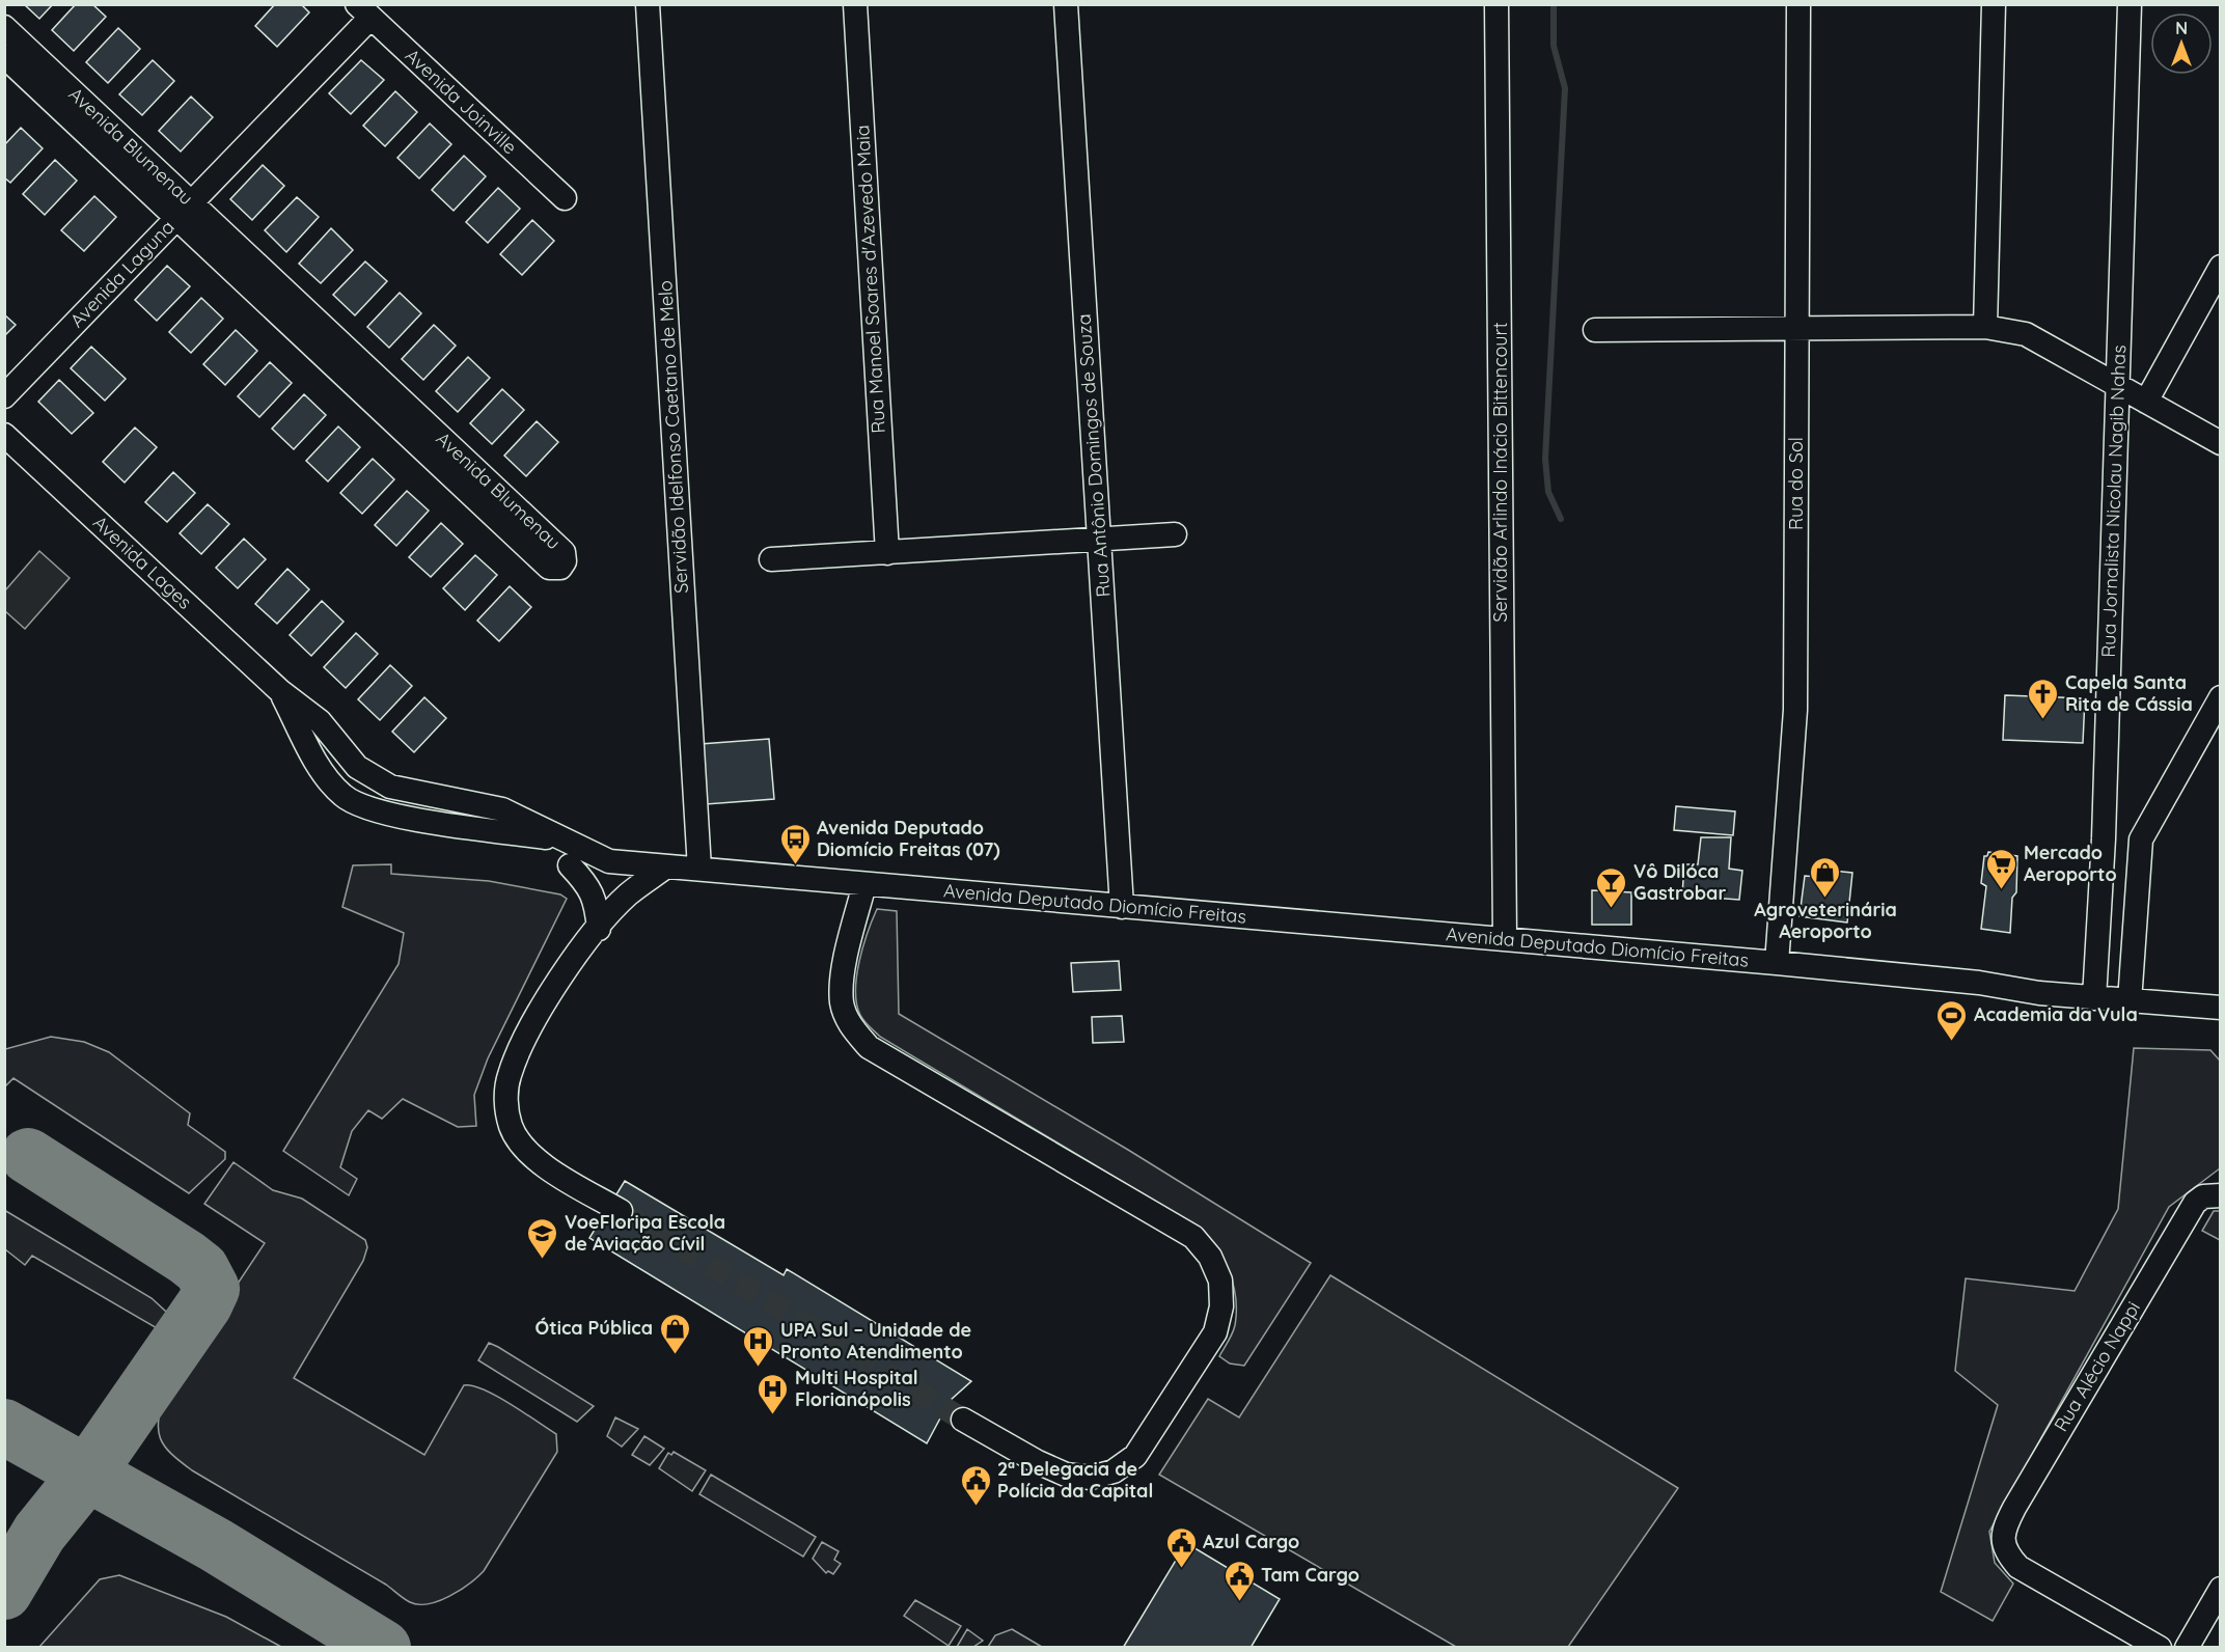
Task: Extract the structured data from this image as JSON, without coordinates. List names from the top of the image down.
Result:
{
  "streets": {
    "street": [
      "Avenida Joinville",
      "Avenida Blumenau",
      "Avenida Laguna",
      "Rua Manoel Soares d'Azevedo Maia",
      "Servidão Idelfonso Caetano de Melo",
      "Rua Antônio Domingos de Souza",
      "Servidão Arlindo Inácio Bittencourt",
      "Rua do Sol",
      "Rua Jornalista Nicolau Nagib Nahas",
      "Avenida Lages",
      "Avenida Deputado Diomício Freitas",
      "Rua Alécio Nappi"
    ]
  },
  "crossings": [
    ["Avenida Joinville", "Avenida Laguna"],
    ["Avenida Blumenau", "Avenida Laguna"],
    ["Servidão Idelfonso Caetano de Melo", "Avenida Deputado Diomício Freitas"],
    ["Rua Antônio Domingos de Souza", "Avenida Deputado Diomício Freitas"],
    ["Servidão Arlindo Inácio Bittencourt", "Avenida Deputado Diomício Freitas"],
    ["Rua do Sol", "Avenida Deputado Diomício Freitas"],
    ["Rua Jornalista Nicolau Nagib Nahas", "Avenida Deputado Diomício Freitas"],
    ["Avenida Lages", "Avenida Deputado Diomício Freitas"]
  ],
  "places": {
    "church": ["Capela Santa Rita de Cássia"],
    "bus stop": ["Avenida Deputado Diomício Freitas (07)"],
    "supermarket": ["Mercado Aeroporto"],
    "shop": ["Agroveterinária Aeroporto", "Ótica Pública"],
    "bar": ["Vô Dilóca Gastrobar"],
    "sports": ["Academia da Vula"],
    "school or university": ["VoeFloripa Escola de Aviação Cívil"],
    "hospital": ["UPA Sul – Unidade de Pronto Atendimento", "Multi Hospital Florianópolis"],
    "public building": ["2ª Delegacia de Polícia da Capital", "Azul Cargo", "Tam Cargo"]
  },
  "north": "top"
}
